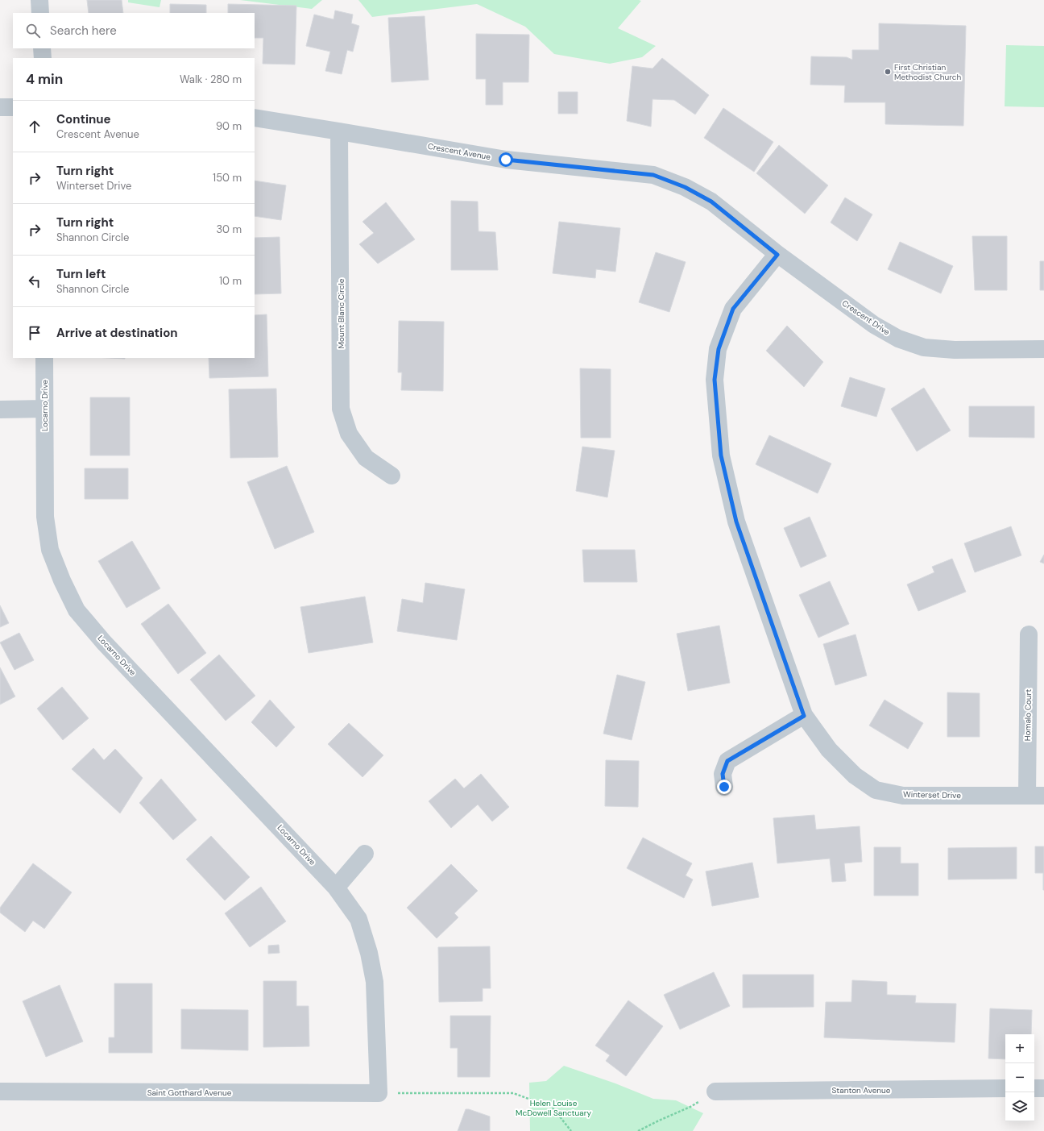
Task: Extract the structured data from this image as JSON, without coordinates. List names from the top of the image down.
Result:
{
  "streets": {
    "street": [
      "Crescent Avenue",
      "Mount Blanc Circle",
      "Crescent Drive",
      "Locarno Drive",
      "Homalo Court",
      "Winterset Drive",
      "Stanton Avenue",
      "Saint Gotthard Avenue"
    ]
  },
  "crossings": [
    ["Crescent Avenue", "Mount Blanc Circle"],
    ["Crescent Avenue", "Crescent Drive"],
    ["Crescent Avenue", "Winterset Drive"],
    ["Crescent Drive", "Winterset Drive"],
    ["Locarno Drive", "Saint Gotthard Avenue"],
    ["Homalo Court", "Winterset Drive"]
  ],
  "parks": ["Helen Louise McDowell Sanctuary"],
  "places": ["First Christian Methodist Church"],
  "page": {
    "search": "Search here",
    "heading": ["4 min", "Walk · 280 m"],
    "list": [
      ["Continue", "Crescent Avenue", "90 m"],
      ["Turn right", "Winterset Drive", "150 m"],
      ["Turn right", "Shannon Circle", "30 m"],
      ["Turn left", "Shannon Circle", "10 m"],
      "Arrive at destination"
    ],
    "map_buttons": ["+", "−"]
  }
}
